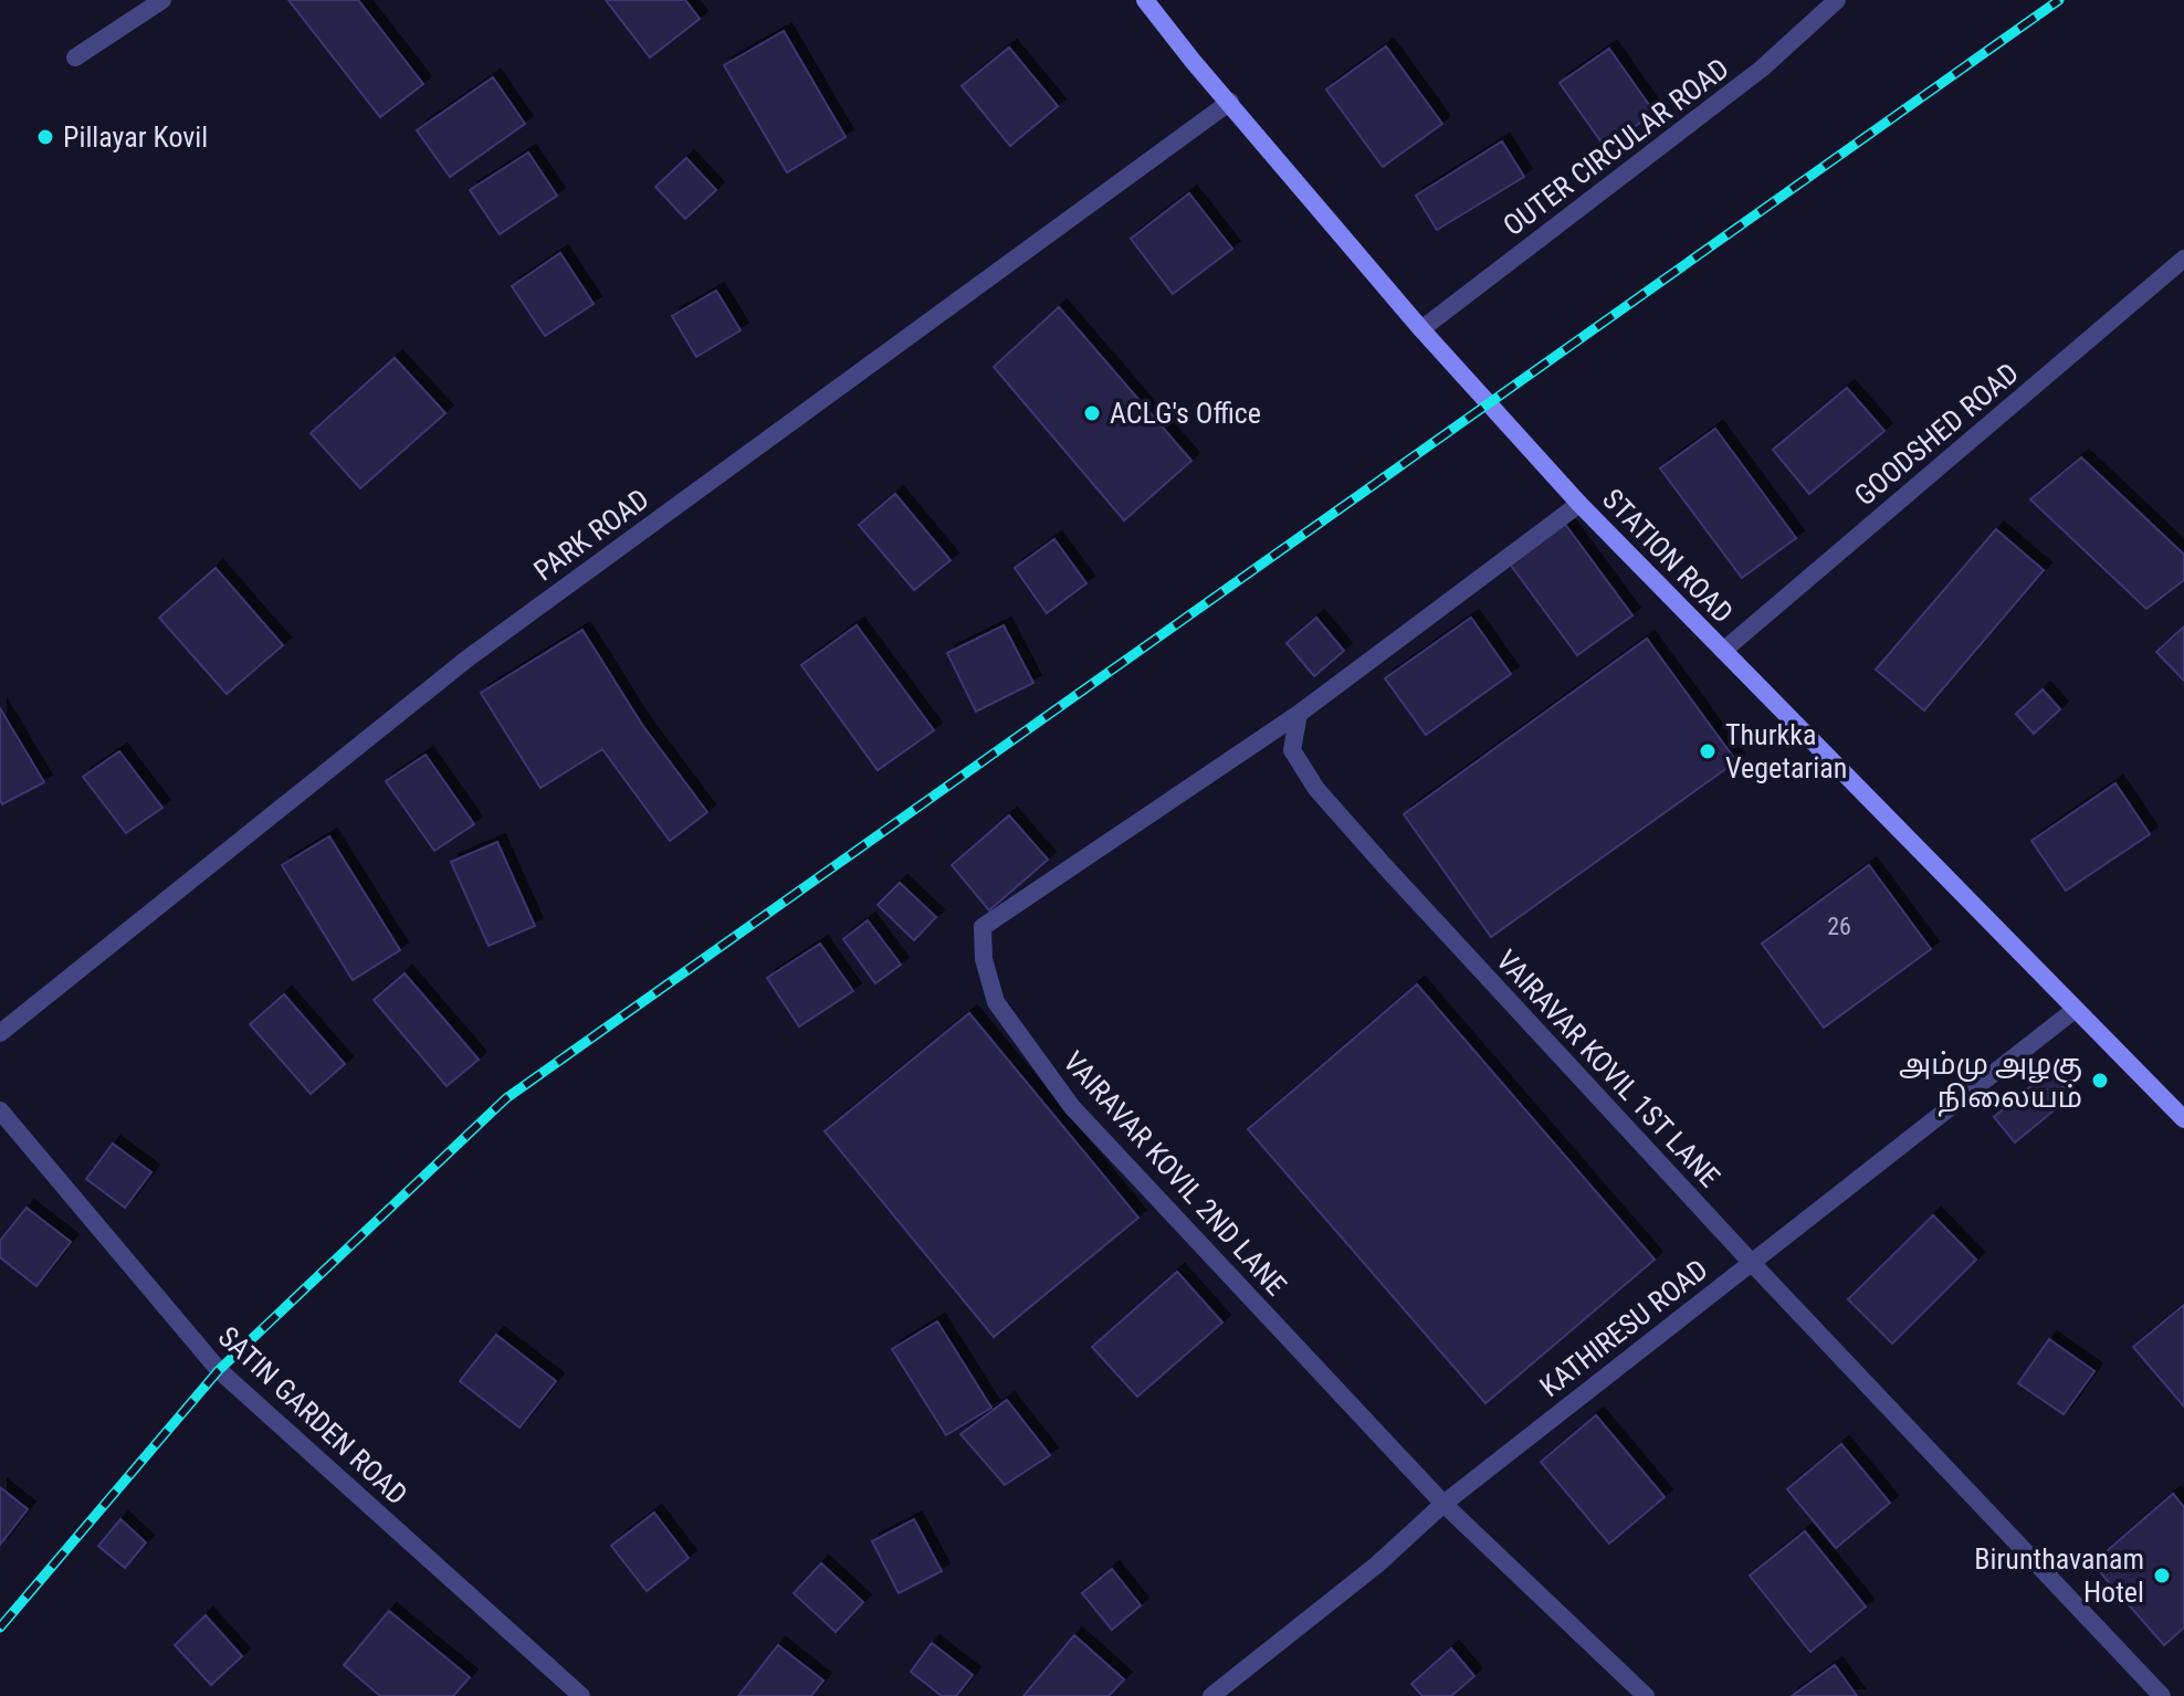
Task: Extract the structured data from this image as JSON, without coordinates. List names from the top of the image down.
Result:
{
  "streets": {
    "main road": ["STATION ROAD"],
    "street": [
      "OUTER CIRCULAR ROAD",
      "GOODSHED ROAD",
      "PARK ROAD",
      "VAIRAVAR KOVIL 1ST LANE",
      "VAIRAVAR KOVIL 2ND LANE",
      "KATHIRESU ROAD",
      "SATIN GARDEN ROAD"
    ]
  },
  "crossings": [
    ["OUTER CIRCULAR ROAD", "STATION ROAD"],
    ["GOODSHED ROAD", "STATION ROAD"],
    ["PARK ROAD", "STATION ROAD"],
    ["STATION ROAD", "KATHIRESU ROAD"],
    ["VAIRAVAR KOVIL 1ST LANE", "VAIRAVAR KOVIL 2ND LANE"],
    ["VAIRAVAR KOVIL 1ST LANE", "KATHIRESU ROAD"],
    ["VAIRAVAR KOVIL 2ND LANE", "KATHIRESU ROAD"]
  ],
  "places": [
    "Pillayar Kovil",
    "ACLG's Office",
    "Thurkka Vegetarian",
    "அம்மு அழகு நிலையம்",
    "Birunthavanam Hotel"
  ],
  "house_numbers": ["26"]
}
